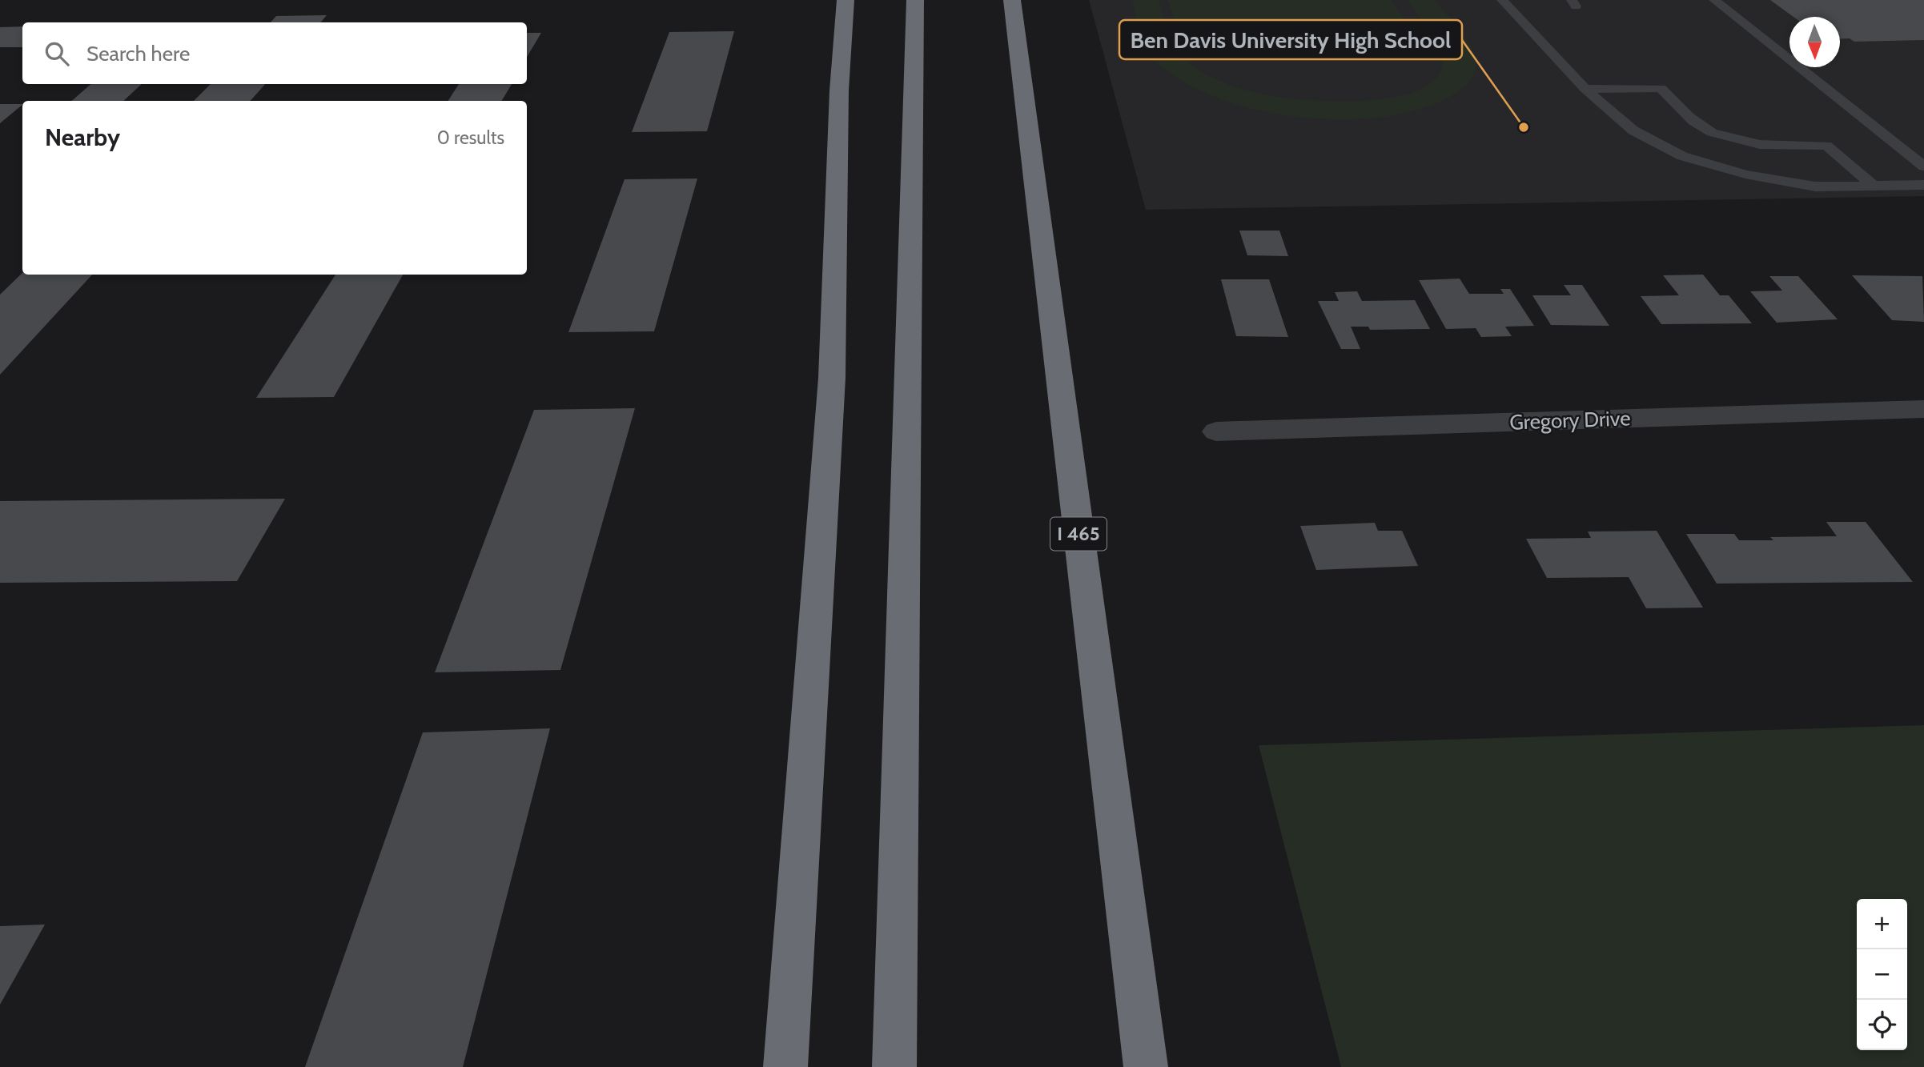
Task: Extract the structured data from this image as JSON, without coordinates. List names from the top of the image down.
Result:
{
  "streets": {
    "highway": ["I 465"],
    "street": ["Gregory Drive"]
  },
  "places": ["Ben Davis University High School"],
  "north": "bottom",
  "page": {
    "search": "Search here",
    "heading": ["Nearby", "0 results"],
    "map_buttons": ["+", "−"]
  }
}
